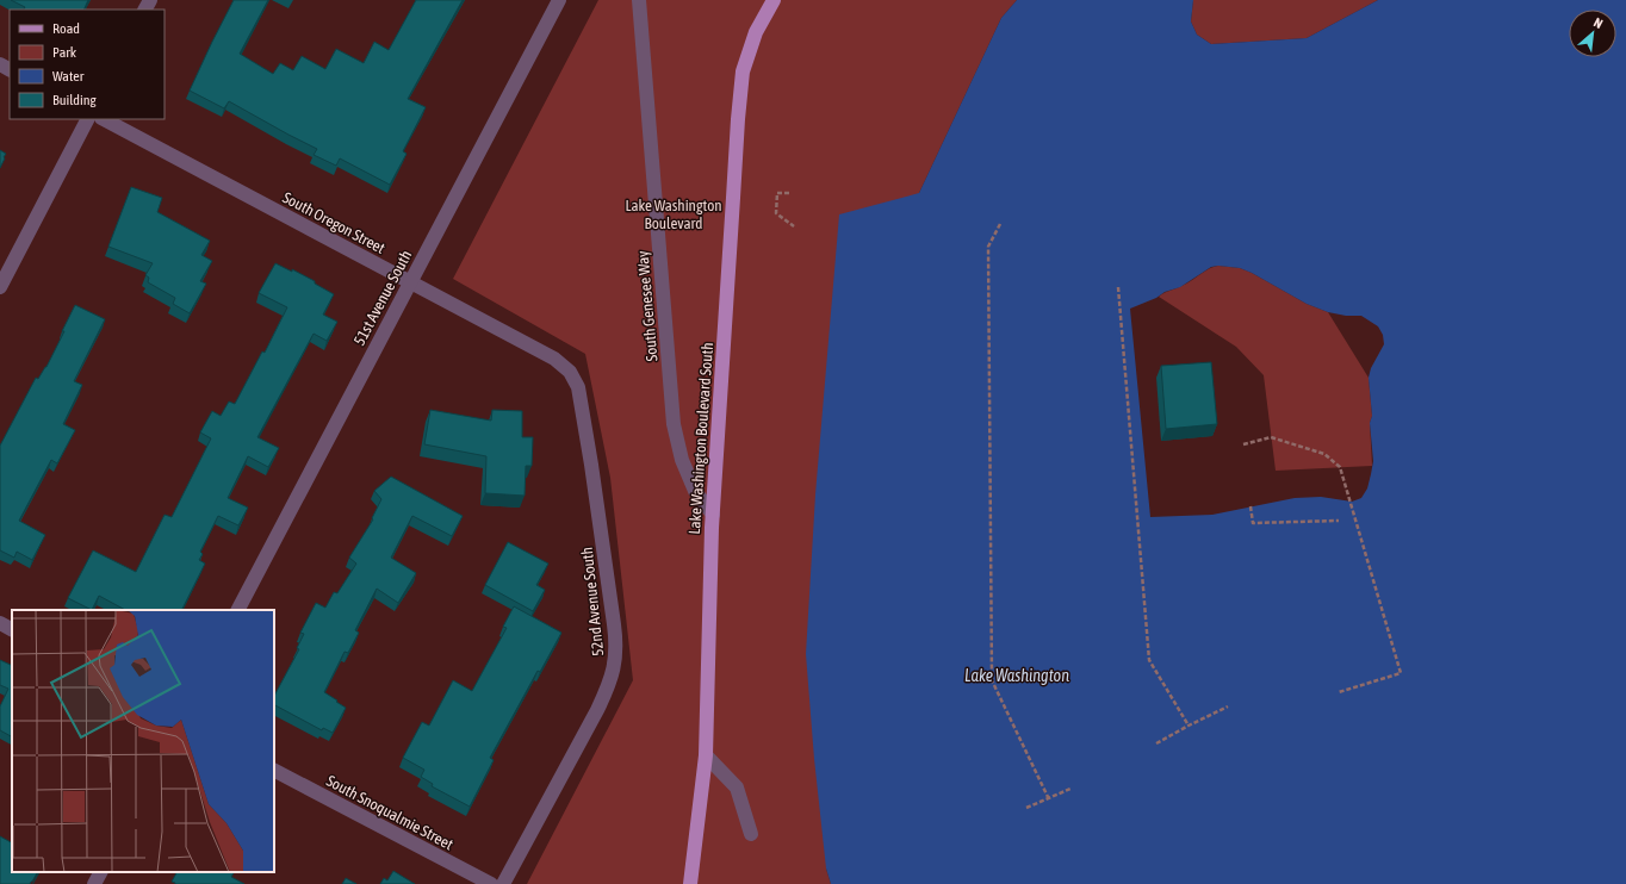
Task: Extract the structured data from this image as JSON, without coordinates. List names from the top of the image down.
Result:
{
  "streets": {
    "main road": ["Lake Washington Boulevard South"],
    "street": [
      "South Oregon Street",
      "51st Avenue South",
      "South Genesee Way",
      "52nd Avenue South",
      "South Snoqualmie Street"
    ]
  },
  "crossings": [
    ["South Oregon Street", "51st Avenue South"],
    ["South Oregon Street", "52nd Avenue South"],
    ["South Genesee Way", "Lake Washington Boulevard South"]
  ],
  "water": ["Lake Washington"],
  "parks": ["Lake Washington Boulevard"],
  "legend": [
    "Road",
    "Park",
    "Water",
    "Building"
  ],
  "north": "top right"
}
